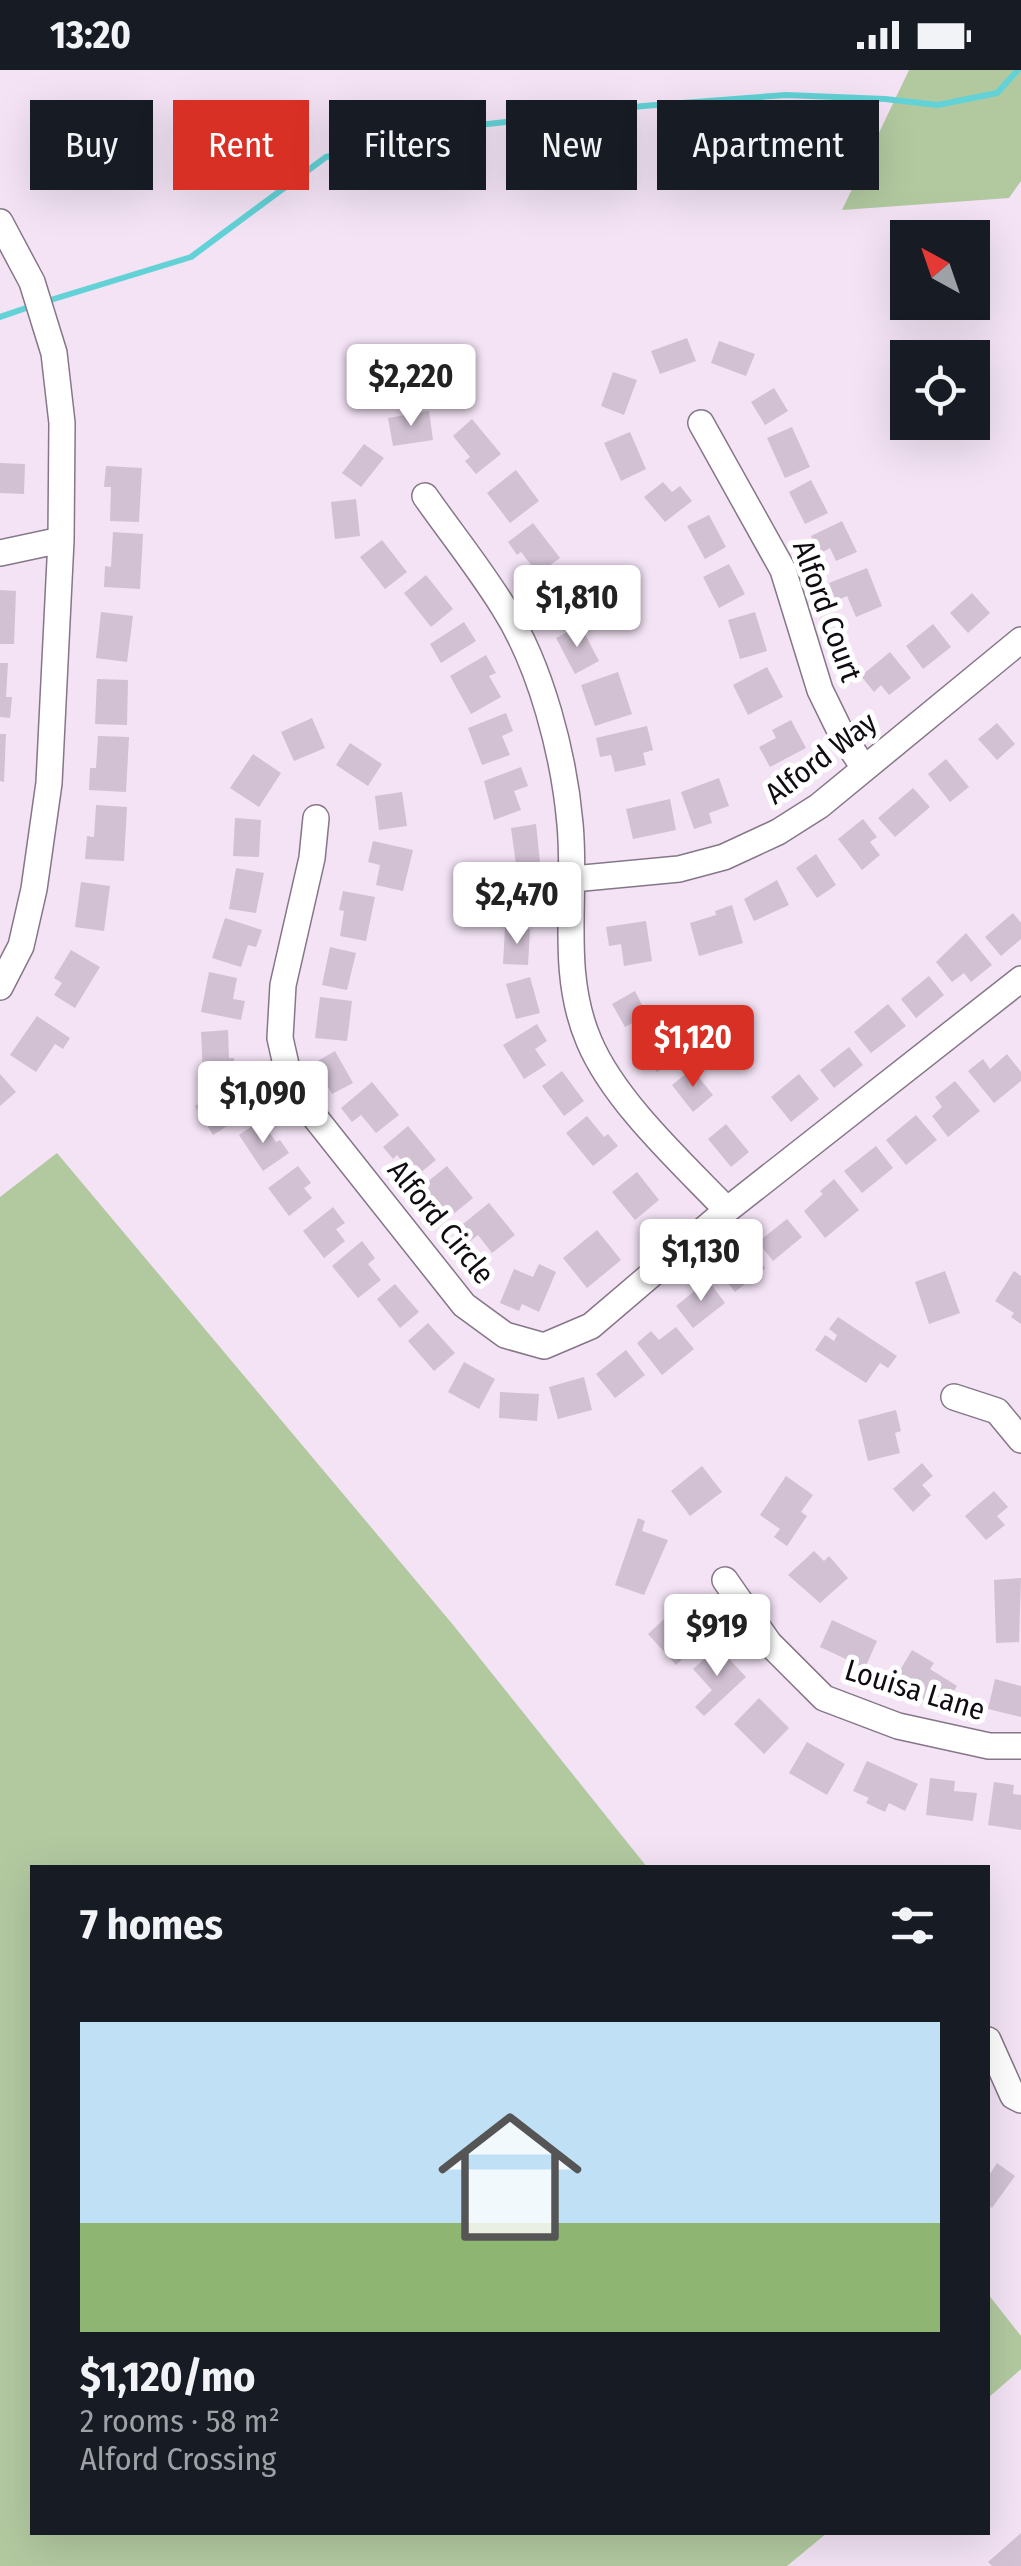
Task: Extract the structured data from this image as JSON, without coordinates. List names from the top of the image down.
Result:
{
  "streets": {
    "street": [
      "Alford Court",
      "Alford Way",
      "Alford Circle",
      "Louisa Lane"
    ]
  },
  "crossings": [
    ["Alford Court", "Alford Way"]
  ],
  "north": "top left",
  "page": {
    "status": "13:20",
    "chip": [
      "Buy",
      "Rent",
      "Filters",
      "New",
      "Apartment"
    ],
    "price": [
      "$2,220",
      "$1,810",
      "$2,470",
      "$1,120",
      "$1,090",
      "$1,130",
      "$919"
    ],
    "heading": "7 homes",
    "list": [
      {
        "name": "$1,120/mo",
        "note": "2 rooms · 58 m² · Alford Crossing"
      }
    ]
  }
}
